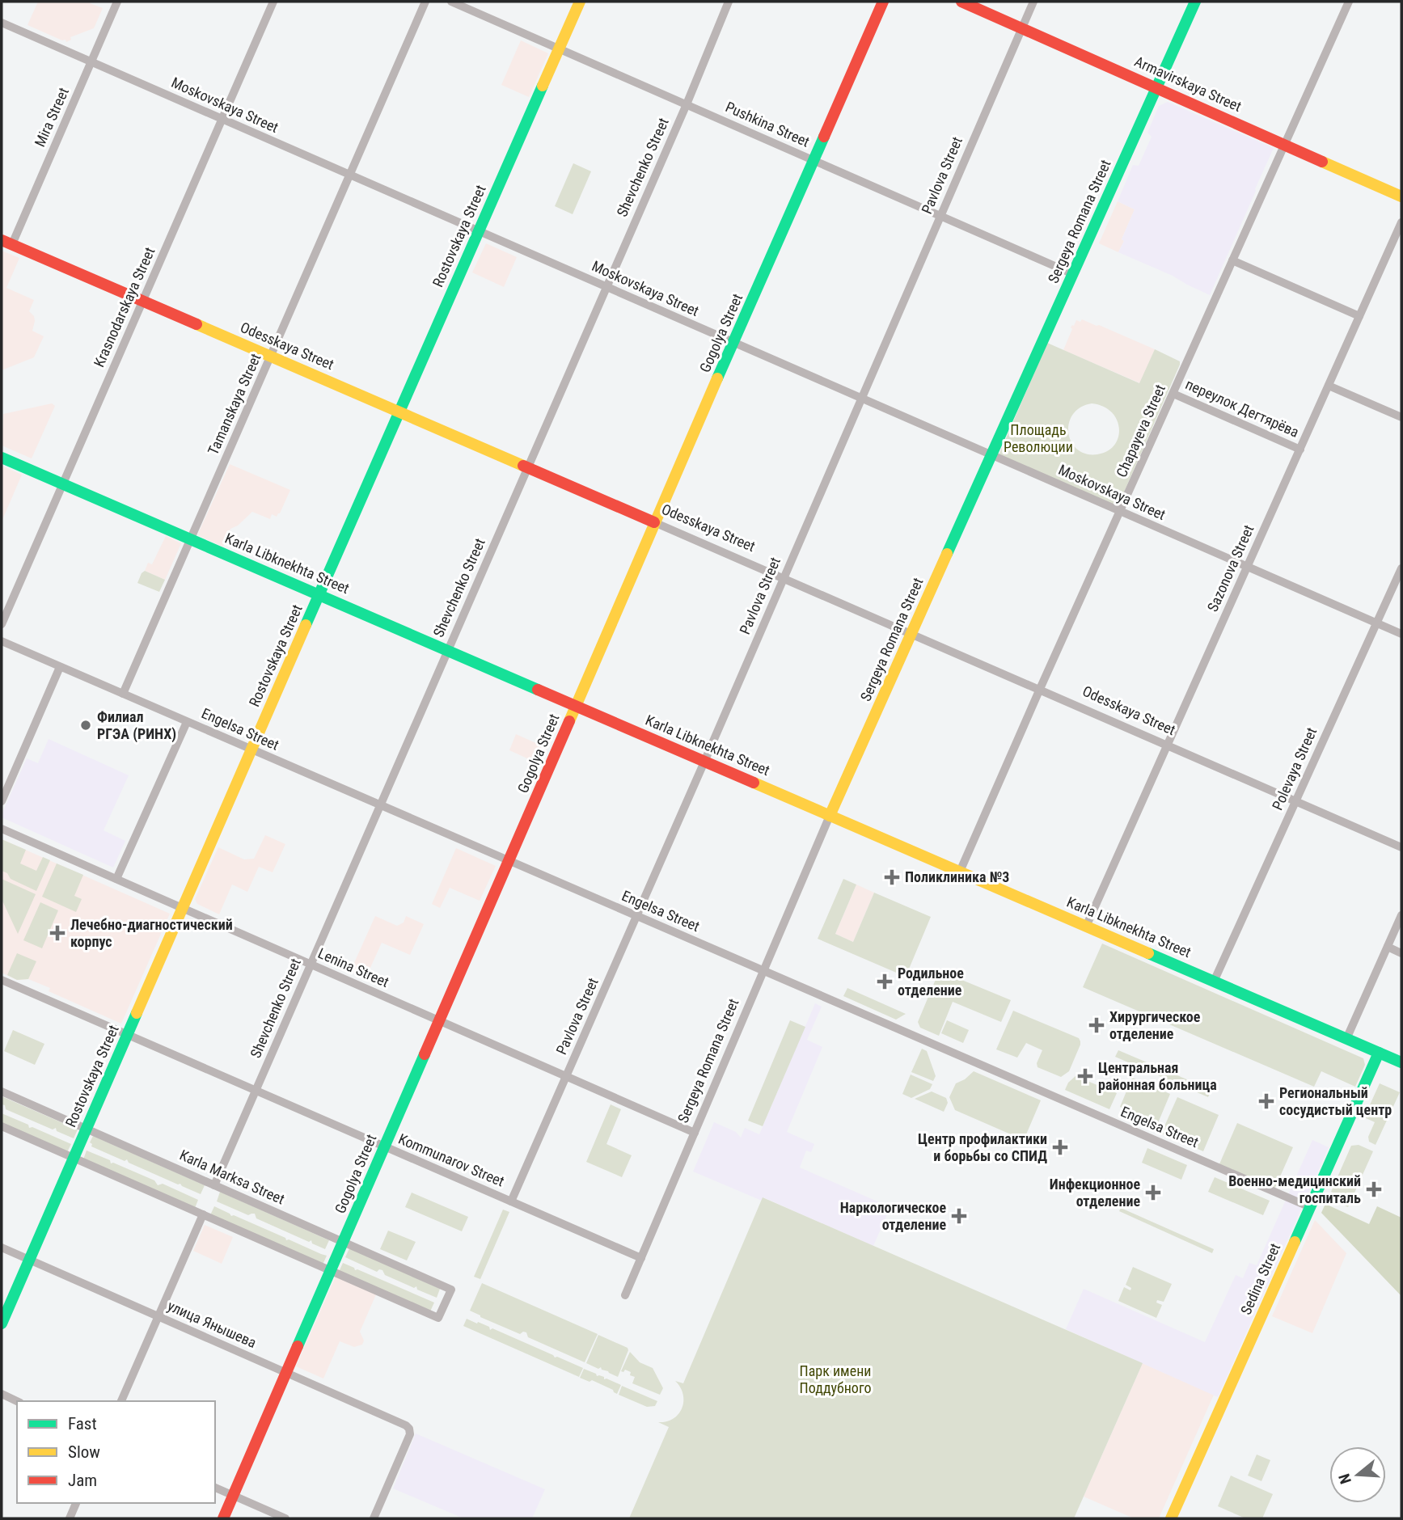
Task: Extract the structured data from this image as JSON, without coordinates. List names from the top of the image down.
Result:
{
  "streets": {
    "street": [
      "Armavirskaya Street",
      "Moskovskaya Street",
      "Mira Street",
      "Pushkina Street",
      "Shevchenko Street",
      "Pavlova Street",
      "Sergeya Romana Street",
      "Rostovskaya Street",
      "Krasnodarskaya Street",
      "Gogolya Street",
      "Odesskaya Street",
      "Tamanskaya Street",
      "переулок Дегтярёва",
      "Chapayeva Street",
      "Karla Libknekhta Street",
      "Sazonova Street",
      "Engelsa Street",
      "Polevaya Street",
      "Lenina Street",
      "Kommunarov Street",
      "Karla Marksa Street",
      "Sedina Street",
      "улица Янышева"
    ]
  },
  "crossings": [
    ["Armavirskaya Street", "Pavlova Street"],
    ["Armavirskaya Street", "Sergeya Romana Street"],
    ["Armavirskaya Street", "Chapayeva Street"],
    ["Moskovskaya Street", "Mira Street"],
    ["Moskovskaya Street", "Shevchenko Street"],
    ["Moskovskaya Street", "Pavlova Street"],
    ["Moskovskaya Street", "Sergeya Romana Street"],
    ["Moskovskaya Street", "Rostovskaya Street"],
    ["Moskovskaya Street", "Krasnodarskaya Street"],
    ["Moskovskaya Street", "Gogolya Street"],
    ["Moskovskaya Street", "Tamanskaya Street"],
    ["Moskovskaya Street", "Chapayeva Street"],
    ["Moskovskaya Street", "Sazonova Street"],
    ["Moskovskaya Street", "Polevaya Street"],
    ["Mira Street", "Odesskaya Street"],
    ["Pushkina Street", "Shevchenko Street"],
    ["Pushkina Street", "Pavlova Street"],
    ["Pushkina Street", "Sergeya Romana Street"],
    ["Pushkina Street", "Rostovskaya Street"],
    ["Pushkina Street", "Gogolya Street"],
    ["Shevchenko Street", "Odesskaya Street"],
    ["Shevchenko Street", "Karla Libknekhta Street"],
    ["Shevchenko Street", "Engelsa Street"],
    ["Shevchenko Street", "Lenina Street"],
    ["Shevchenko Street", "Kommunarov Street"],
    ["Shevchenko Street", "Karla Marksa Street"],
    ["Pavlova Street", "Odesskaya Street"],
    ["Pavlova Street", "Karla Libknekhta Street"],
    ["Pavlova Street", "Engelsa Street"],
    ["Pavlova Street", "Lenina Street"],
    ["Pavlova Street", "Kommunarov Street"],
    ["Sergeya Romana Street", "Odesskaya Street"],
    ["Sergeya Romana Street", "Karla Libknekhta Street"],
    ["Sergeya Romana Street", "Engelsa Street"],
    ["Sergeya Romana Street", "Lenina Street"],
    ["Sergeya Romana Street", "Kommunarov Street"],
    ["Rostovskaya Street", "Odesskaya Street"],
    ["Rostovskaya Street", "Karla Libknekhta Street"],
    ["Rostovskaya Street", "Engelsa Street"],
    ["Rostovskaya Street", "Lenina Street"],
    ["Rostovskaya Street", "Kommunarov Street"],
    ["Rostovskaya Street", "Karla Marksa Street"],
    ["Rostovskaya Street", "улица Янышева"],
    ["Krasnodarskaya Street", "Odesskaya Street"],
    ["Krasnodarskaya Street", "Karla Libknekhta Street"],
    ["Gogolya Street", "Odesskaya Street"],
    ["Gogolya Street", "Karla Libknekhta Street"],
    ["Gogolya Street", "Engelsa Street"],
    ["Gogolya Street", "Lenina Street"],
    ["Gogolya Street", "Kommunarov Street"],
    ["Gogolya Street", "Karla Marksa Street"],
    ["Gogolya Street", "улица Янышева"],
    ["Odesskaya Street", "Tamanskaya Street"],
    ["Odesskaya Street", "Chapayeva Street"],
    ["Odesskaya Street", "Sazonova Street"],
    ["Odesskaya Street", "Polevaya Street"],
    ["Tamanskaya Street", "Karla Libknekhta Street"],
    ["Tamanskaya Street", "Engelsa Street"],
    ["переулок Дегтярёва", "Chapayeva Street"],
    ["переулок Дегтярёва", "Sazonova Street"],
    ["Chapayeva Street", "Karla Libknekhta Street"],
    ["Karla Libknekhta Street", "Sazonova Street"],
    ["Karla Libknekhta Street", "Polevaya Street"],
    ["Karla Libknekhta Street", "Sedina Street"],
    ["Engelsa Street", "Sedina Street"]
  ],
  "parks": ["Площадь Революции", "Парк имени Поддубного"],
  "places": {
    "other": ["Филиал РГЭА (РИНХ)"],
    "health": [
      "Поликлиника №3",
      "Лечебно-диагностический корпус",
      "Родильное отделение",
      "Хирургическое отделение",
      "Центральная районная больница",
      "Региональный сосудистый центр",
      "Центр профилактики и борьбы со СПИД",
      "Военно-медицинский госпиталь",
      "Инфекционное отделение",
      "Наркологическое отделение"
    ]
  },
  "legend": ["Fast", "Slow", "Jam"],
  "north": "left"
}
